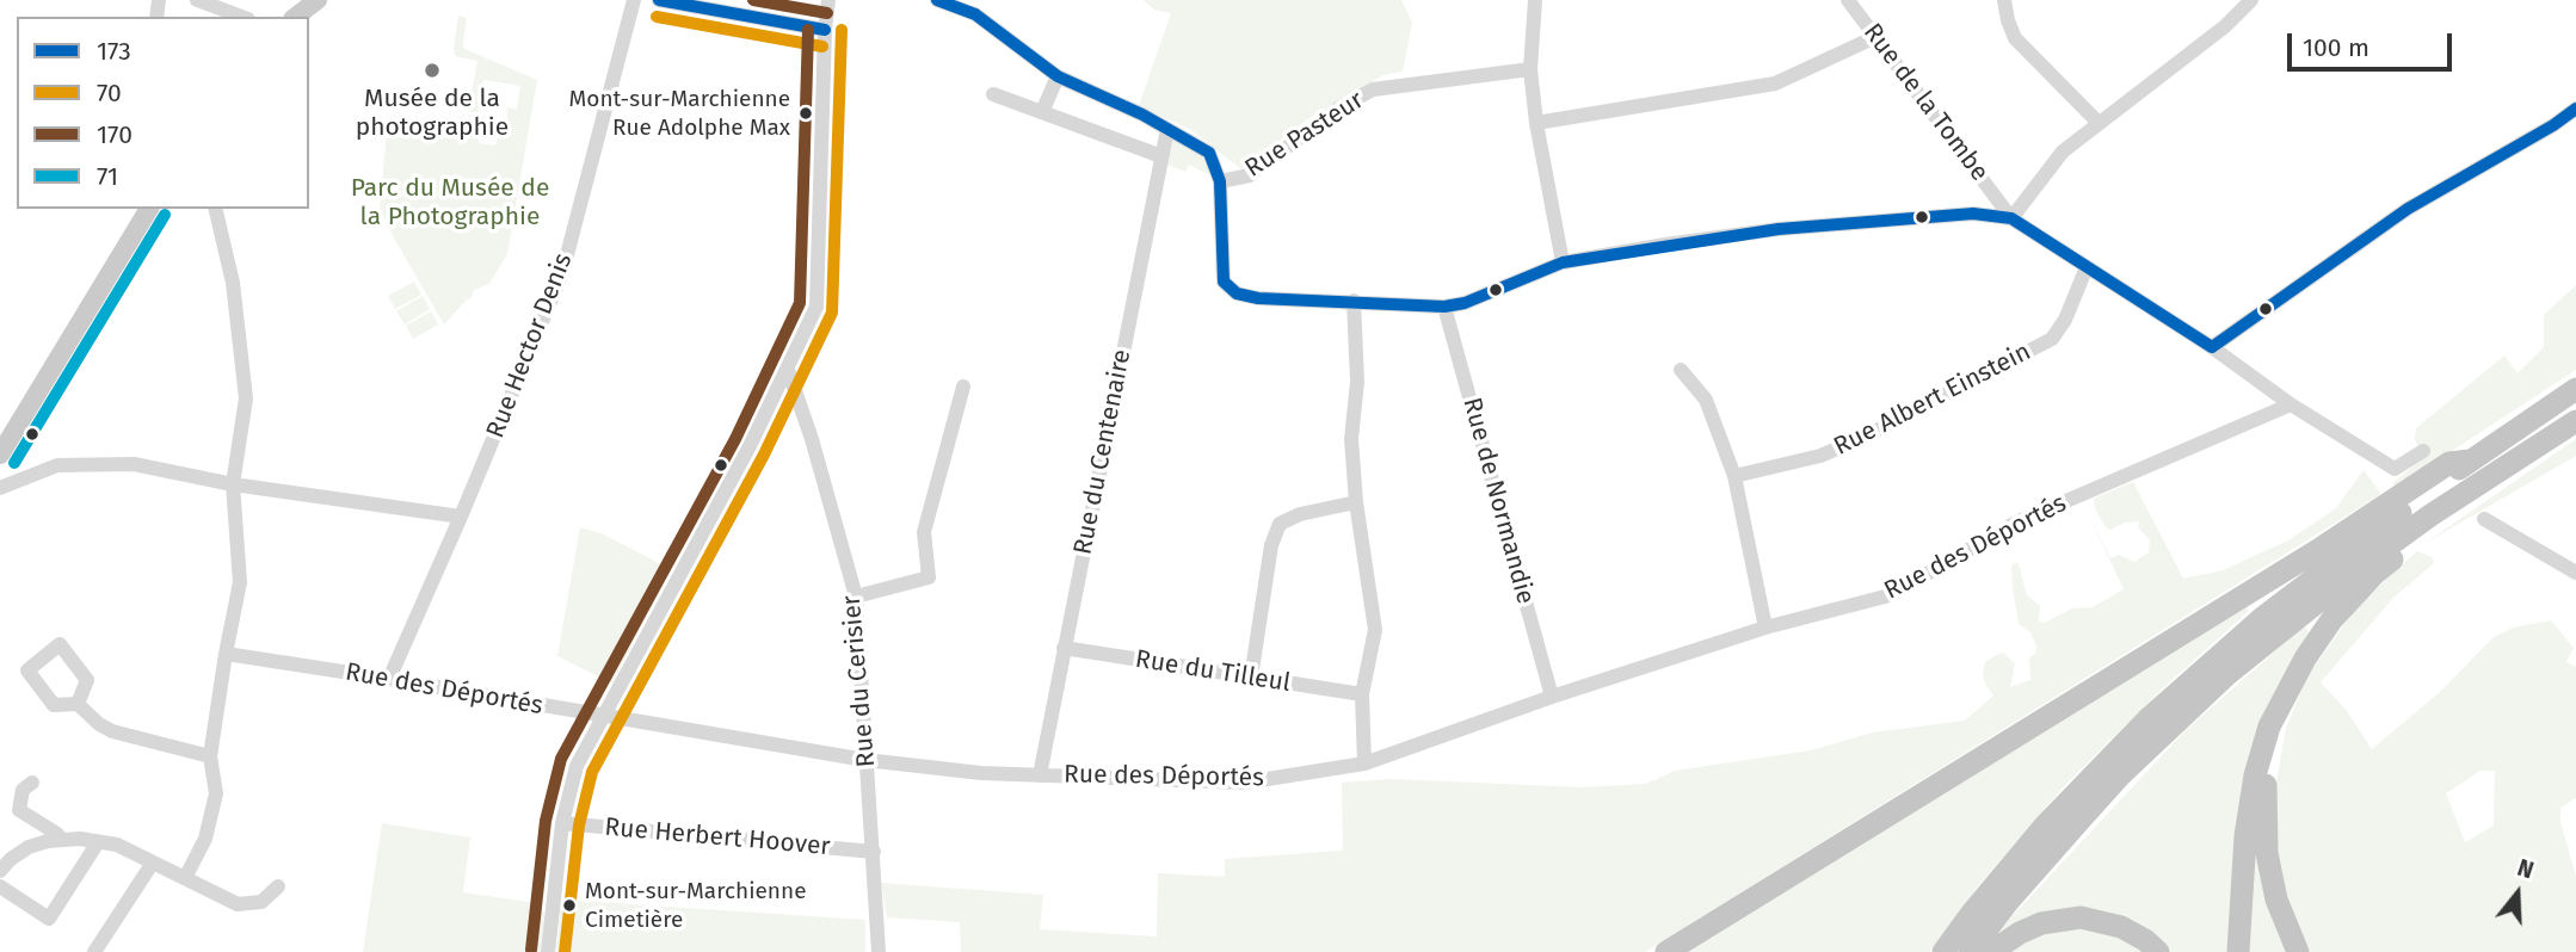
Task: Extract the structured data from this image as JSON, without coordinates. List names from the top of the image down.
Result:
{
  "streets": {
    "street": [
      "Rue de la Tombe",
      "Rue Pasteur",
      "Rue Hector Denis",
      "Rue Albert Einstein",
      "Rue du Centenaire",
      "Rue de Normandie",
      "Rue des Déportés",
      "Rue du Tilleul",
      "Rue du Cerisier",
      "Rue Herbert Hoover"
    ]
  },
  "crossings": [
    ["Rue de la Tombe", "Rue Albert Einstein"],
    ["Rue de la Tombe", "Rue des Déportés"],
    ["Rue Pasteur", "Rue du Centenaire"],
    ["Rue Hector Denis", "Rue des Déportés"],
    ["Rue du Centenaire", "Rue des Déportés"],
    ["Rue du Centenaire", "Rue du Tilleul"],
    ["Rue de Normandie", "Rue des Déportés"],
    ["Rue des Déportés", "Rue du Cerisier"],
    ["Rue du Cerisier", "Rue Herbert Hoover"]
  ],
  "parks": ["Parc du Musée de la Photographie"],
  "places": ["Musée de la photographie", "Mont-sur-Marchienne Rue Adolphe Max", "Mont-sur-Marchienne Cimetière"],
  "lines": [
    "transit line 173",
    "transit line 170",
    "transit line 70",
    "transit line 71"
  ],
  "legend": [
    "173",
    "70",
    "170",
    "71"
  ],
  "scale_bar": "100 m",
  "north": "top"
}
